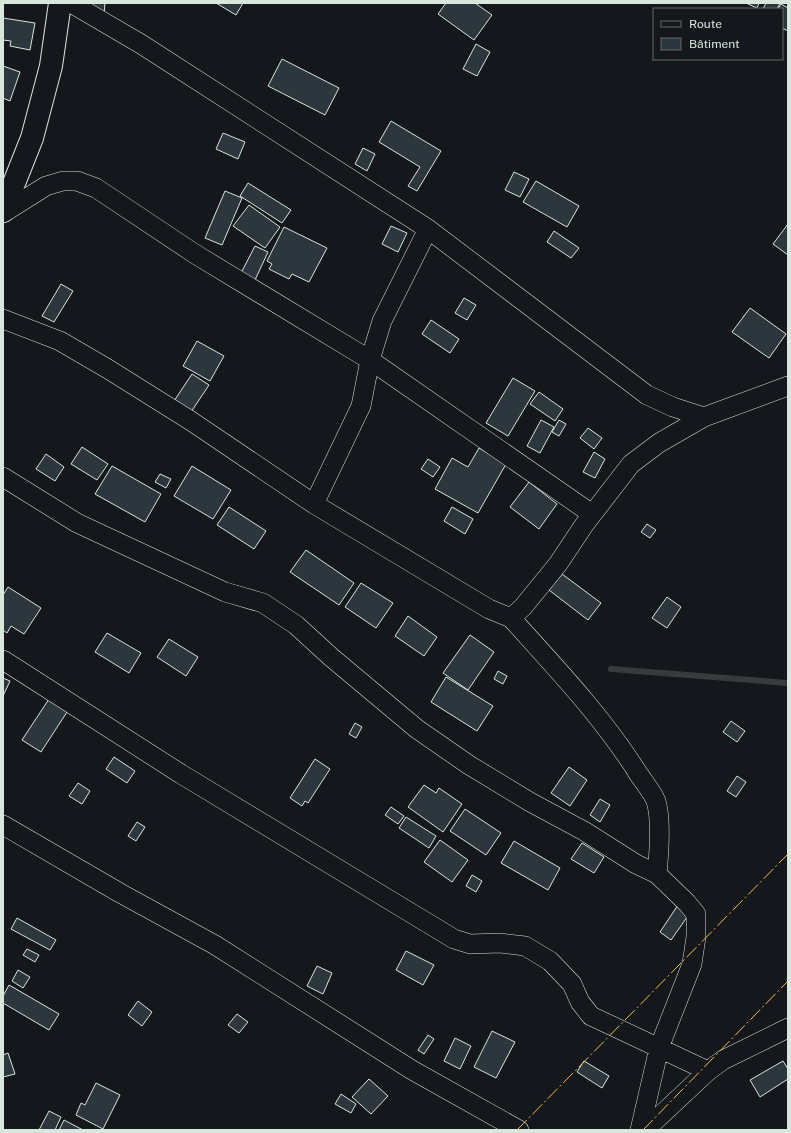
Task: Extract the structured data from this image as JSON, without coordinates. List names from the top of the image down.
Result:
{
  "legend": ["Route", "Bâtiment"]
}
